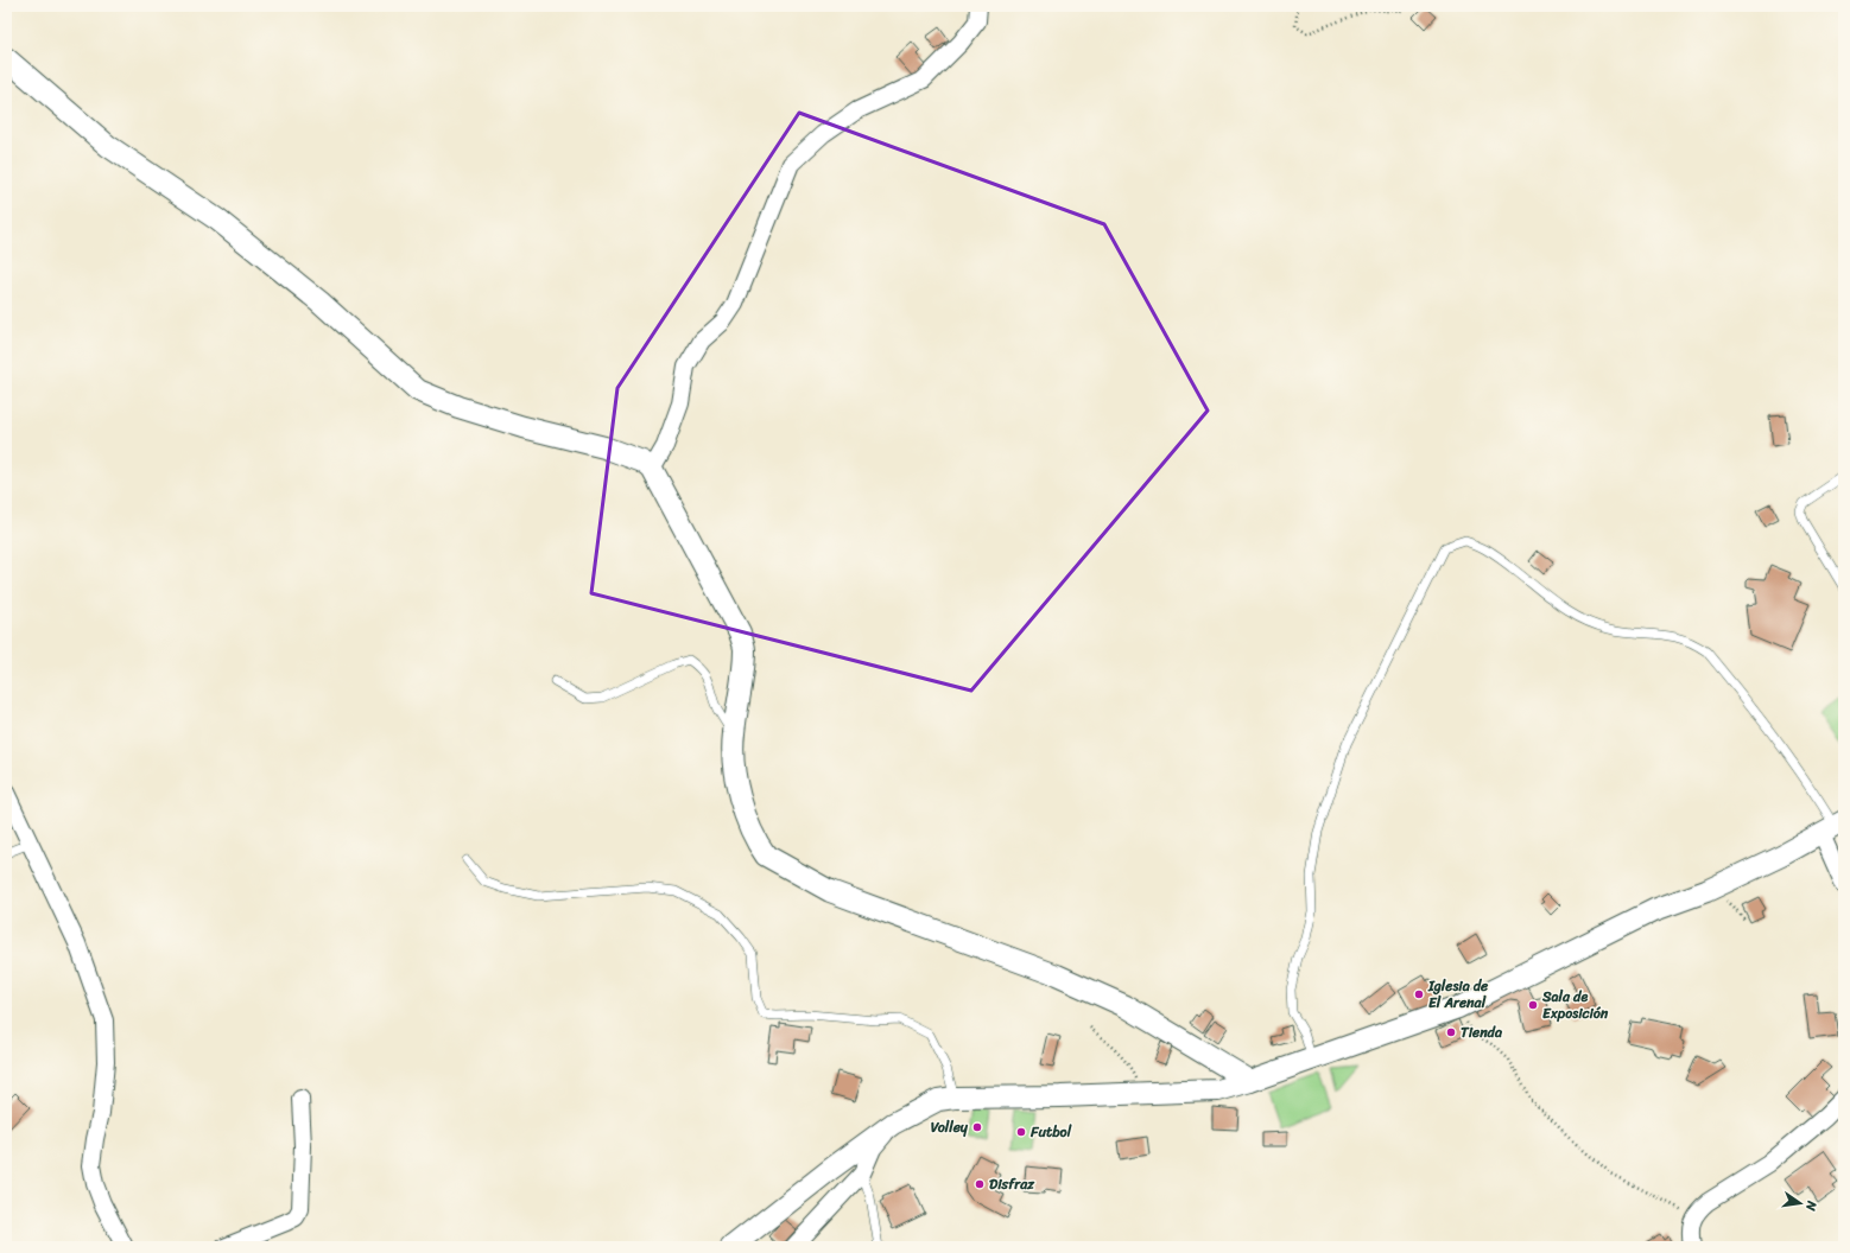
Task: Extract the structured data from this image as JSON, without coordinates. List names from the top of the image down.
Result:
{
  "places": [
    "Iglesia de El Arenal",
    "Sala de Exposición",
    "Tienda",
    "Volley",
    "Futbol",
    "Disfraz"
  ],
  "north": "right"
}
